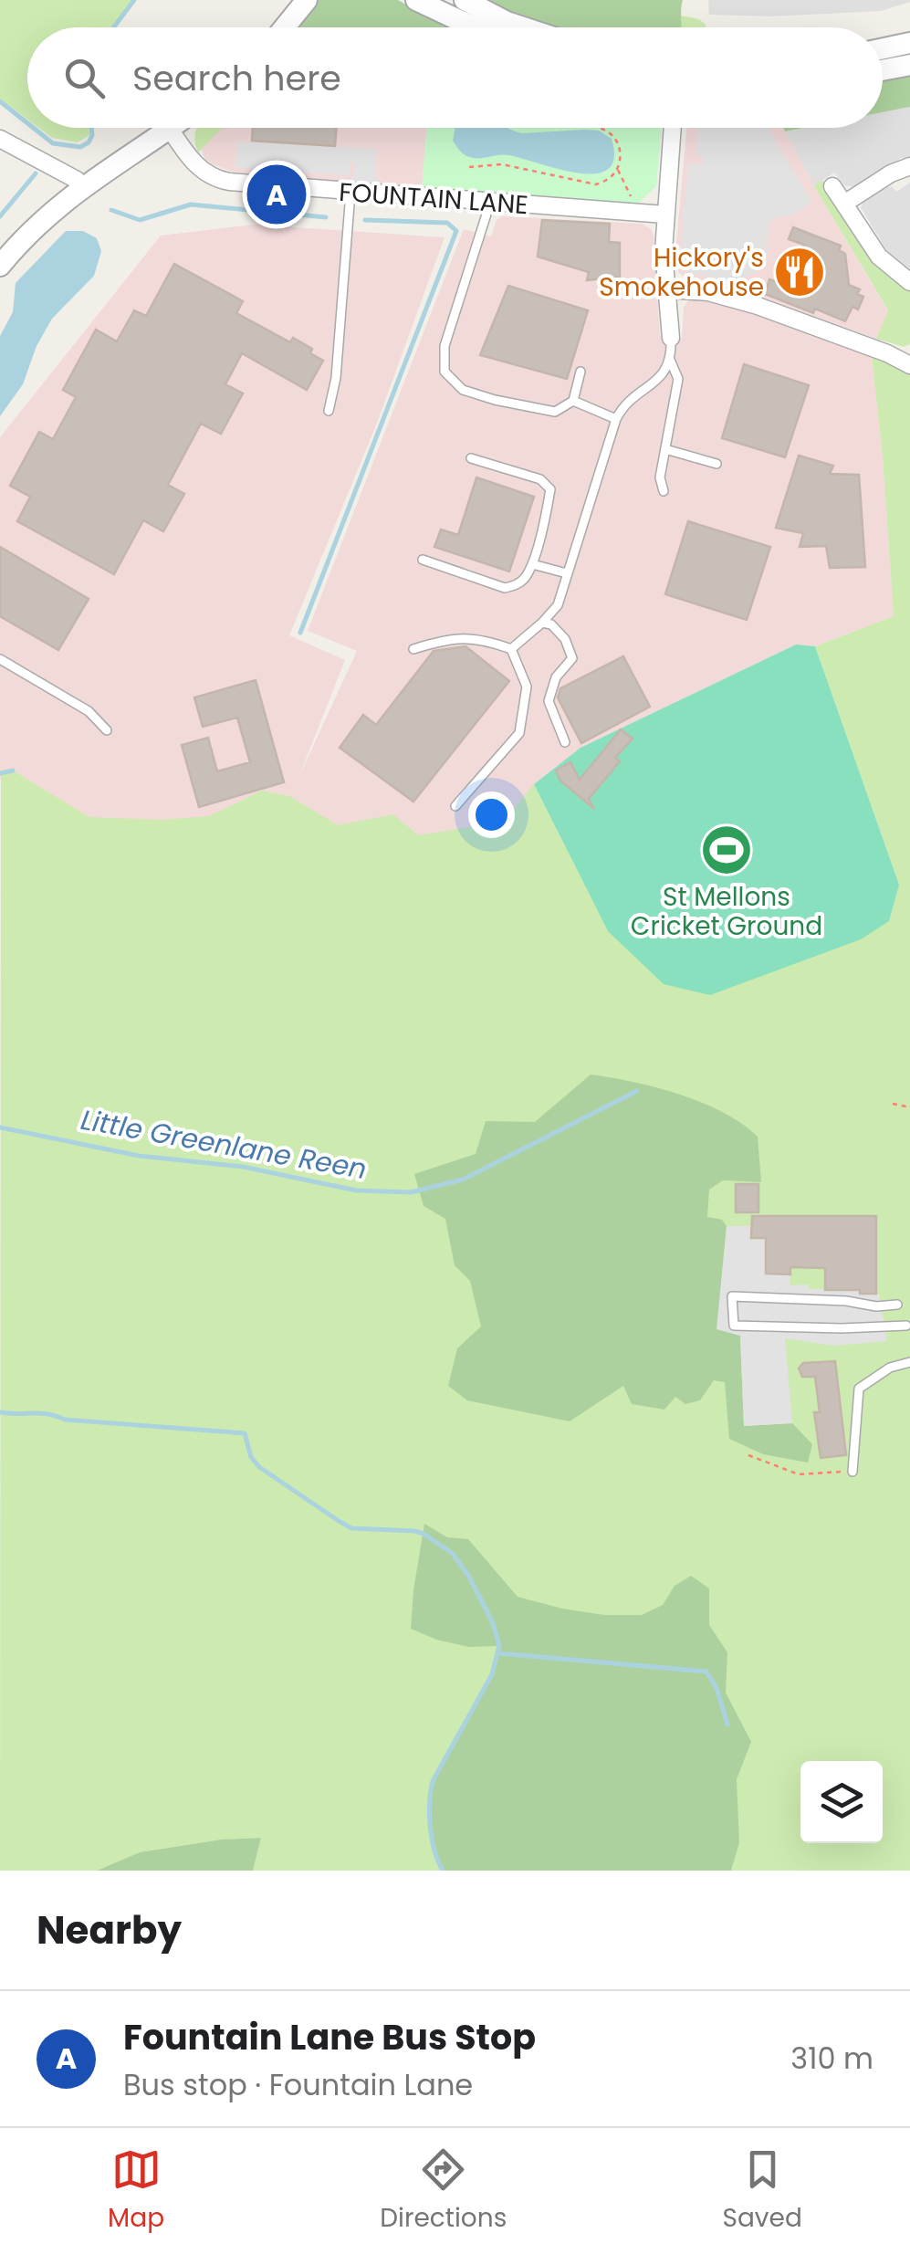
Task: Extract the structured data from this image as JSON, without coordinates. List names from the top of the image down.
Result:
{
  "streets": {
    "street": ["FOUNTAIN LANE"]
  },
  "water": ["Little Greenlane Reen"],
  "places": {
    "restaurant": ["Hickory's Smokehouse"],
    "sports": ["St Mellons Cricket Ground"]
  },
  "page": {
    "search": "Search here",
    "pins": "A",
    "heading": "Nearby",
    "list": [
      {
        "mark": "A",
        "name": "Fountain Lane Bus Stop",
        "note": "Bus stop · Fountain Lane",
        "value": "310 m"
      }
    ],
    "nav": ["Map", "Directions", "Saved"]
  }
}
